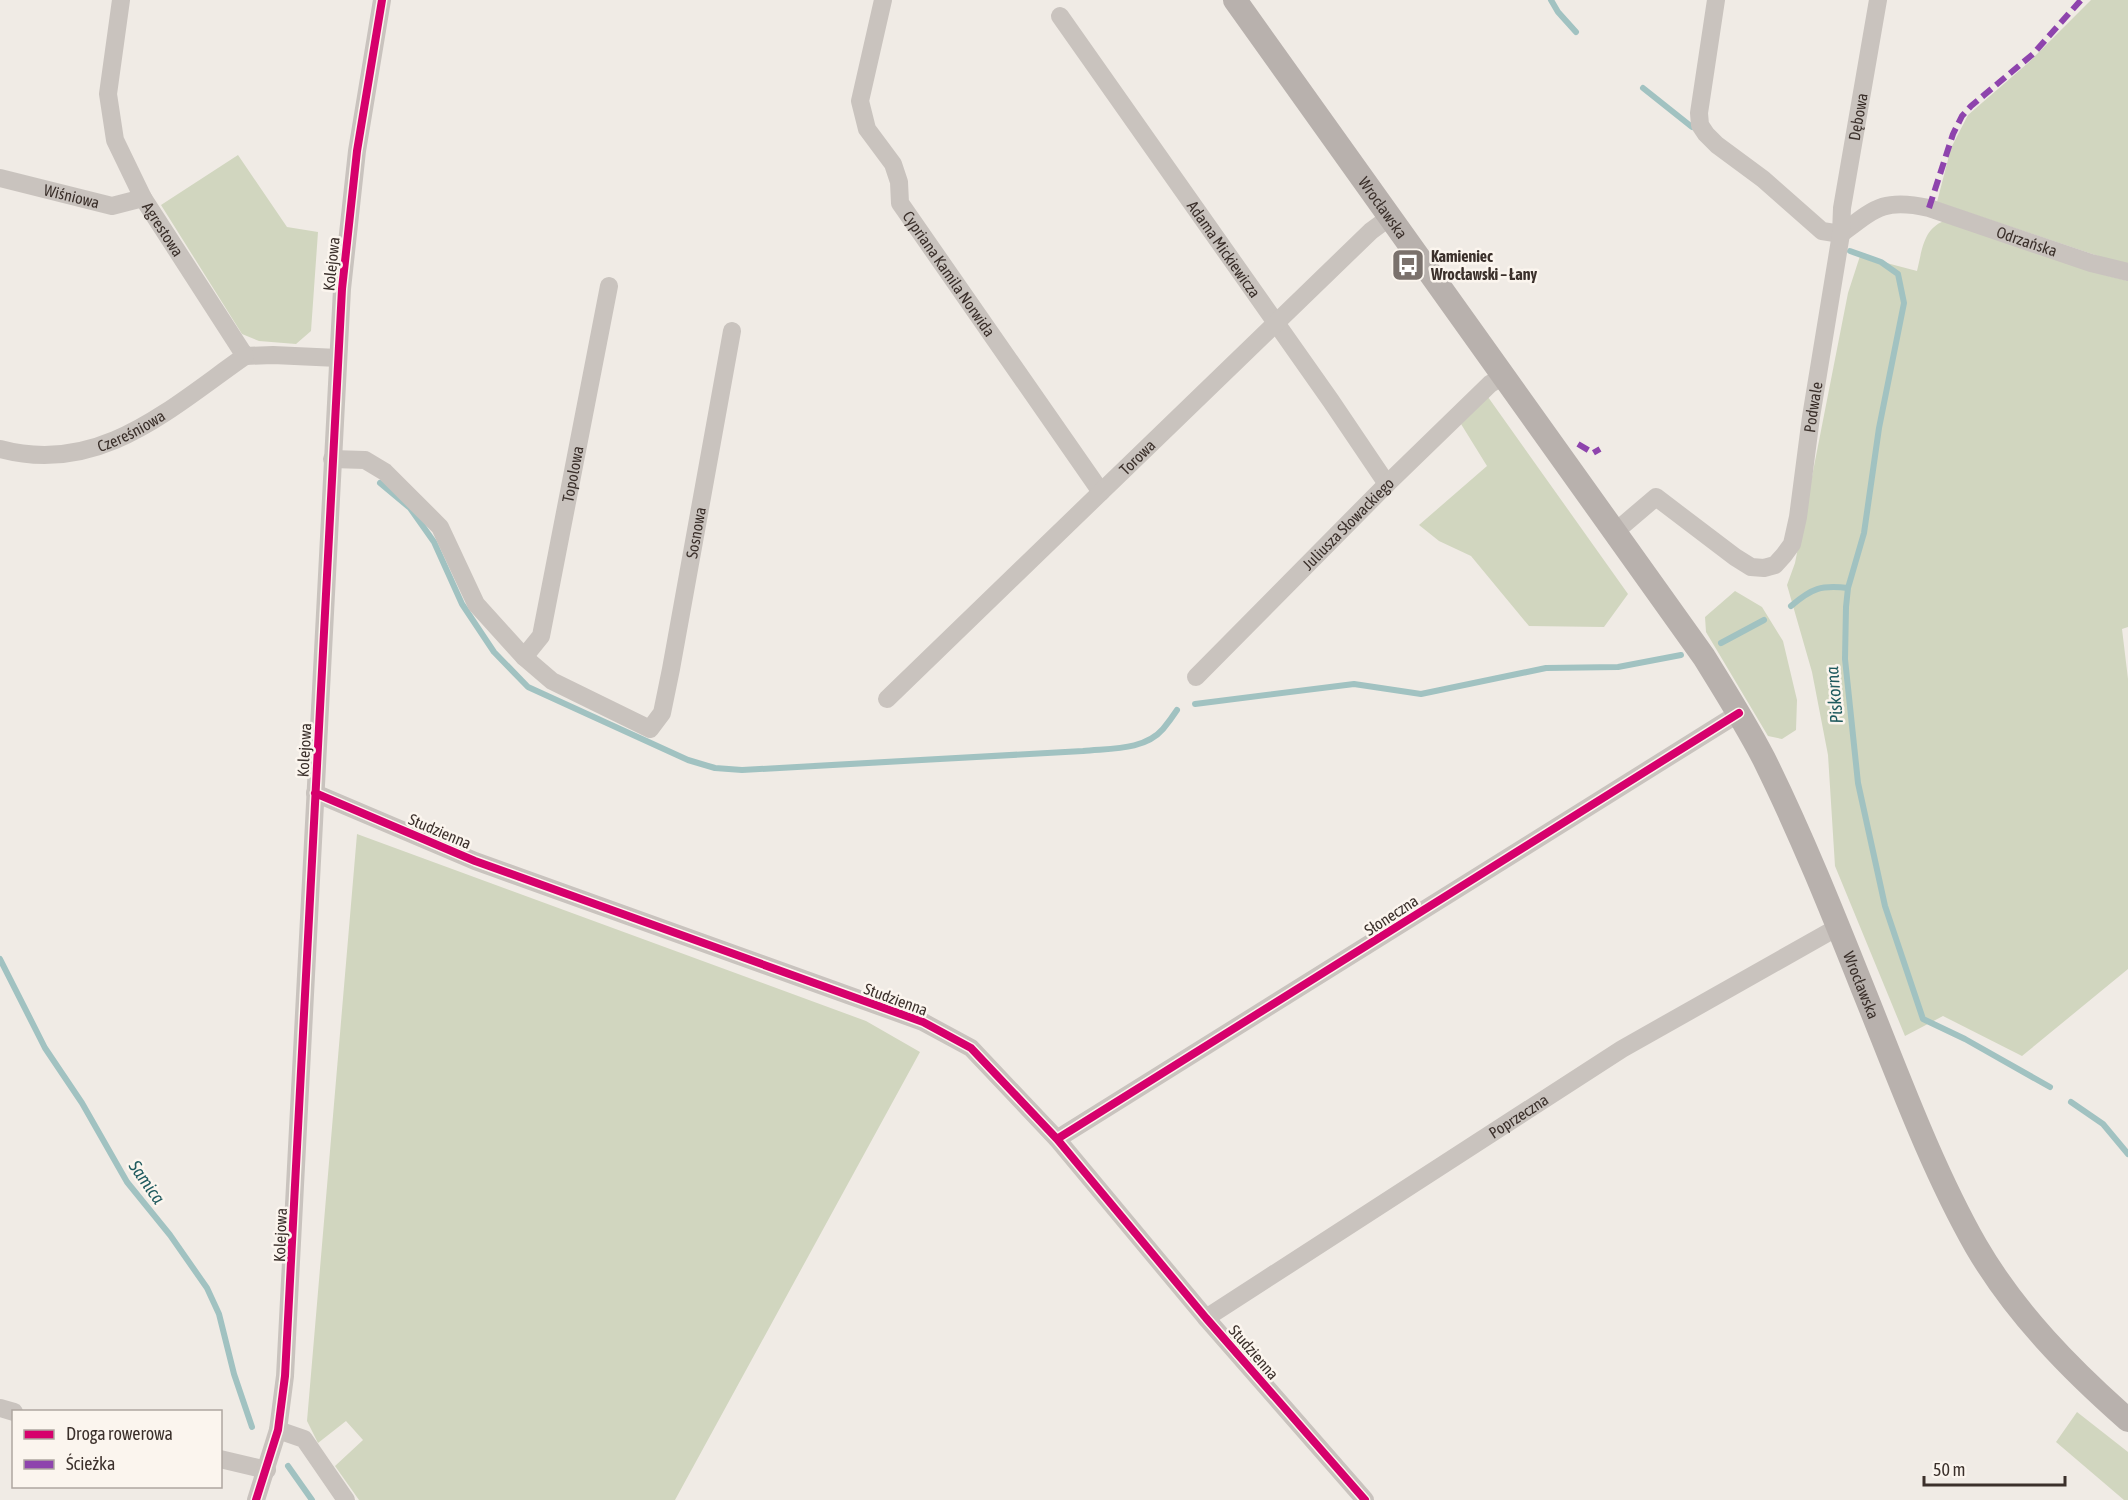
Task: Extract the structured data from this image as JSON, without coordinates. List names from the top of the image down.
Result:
{
  "streets": {
    "main road": ["Wrocławska"],
    "street": [
      "Dębowa",
      "Wiśniowa",
      "Agrestowa",
      "Odrzańska",
      "Adama Mickiewicza",
      "Kolejowa",
      "Cypriana Kamila Norwida",
      "Podwale",
      "Czereśniowa",
      "Torowa",
      "Topolowa",
      "Juliusza Słowackiego",
      "Sosnowa",
      "Studzienna",
      "Słoneczna",
      "Poprzeczna"
    ]
  },
  "crossings": [
    ["Dębowa", "Odrzańska"],
    ["Dębowa", "Podwale"],
    ["Wiśniowa", "Agrestowa"],
    ["Wrocławska", "Podwale"],
    ["Wrocławska", "Torowa"],
    ["Wrocławska", "Juliusza Słowackiego"],
    ["Wrocławska", "Słoneczna"],
    ["Wrocławska", "Poprzeczna"],
    ["Agrestowa", "Czereśniowa"],
    ["Odrzańska", "Podwale"],
    ["Adama Mickiewicza", "Torowa"],
    ["Adama Mickiewicza", "Juliusza Słowackiego"],
    ["Kolejowa", "Studzienna"],
    ["Cypriana Kamila Norwida", "Torowa"],
    ["Topolowa", "Sosnowa"],
    ["Studzienna", "Słoneczna"],
    ["Studzienna", "Poprzeczna"]
  ],
  "water": ["Piskorna", "Samica"],
  "places": {
    "bus stop": ["Kamieniec Wrocławski – Łany"]
  },
  "legend": ["Droga rowerowa", "Ścieżka"],
  "scale_bar": "50 m"
}
